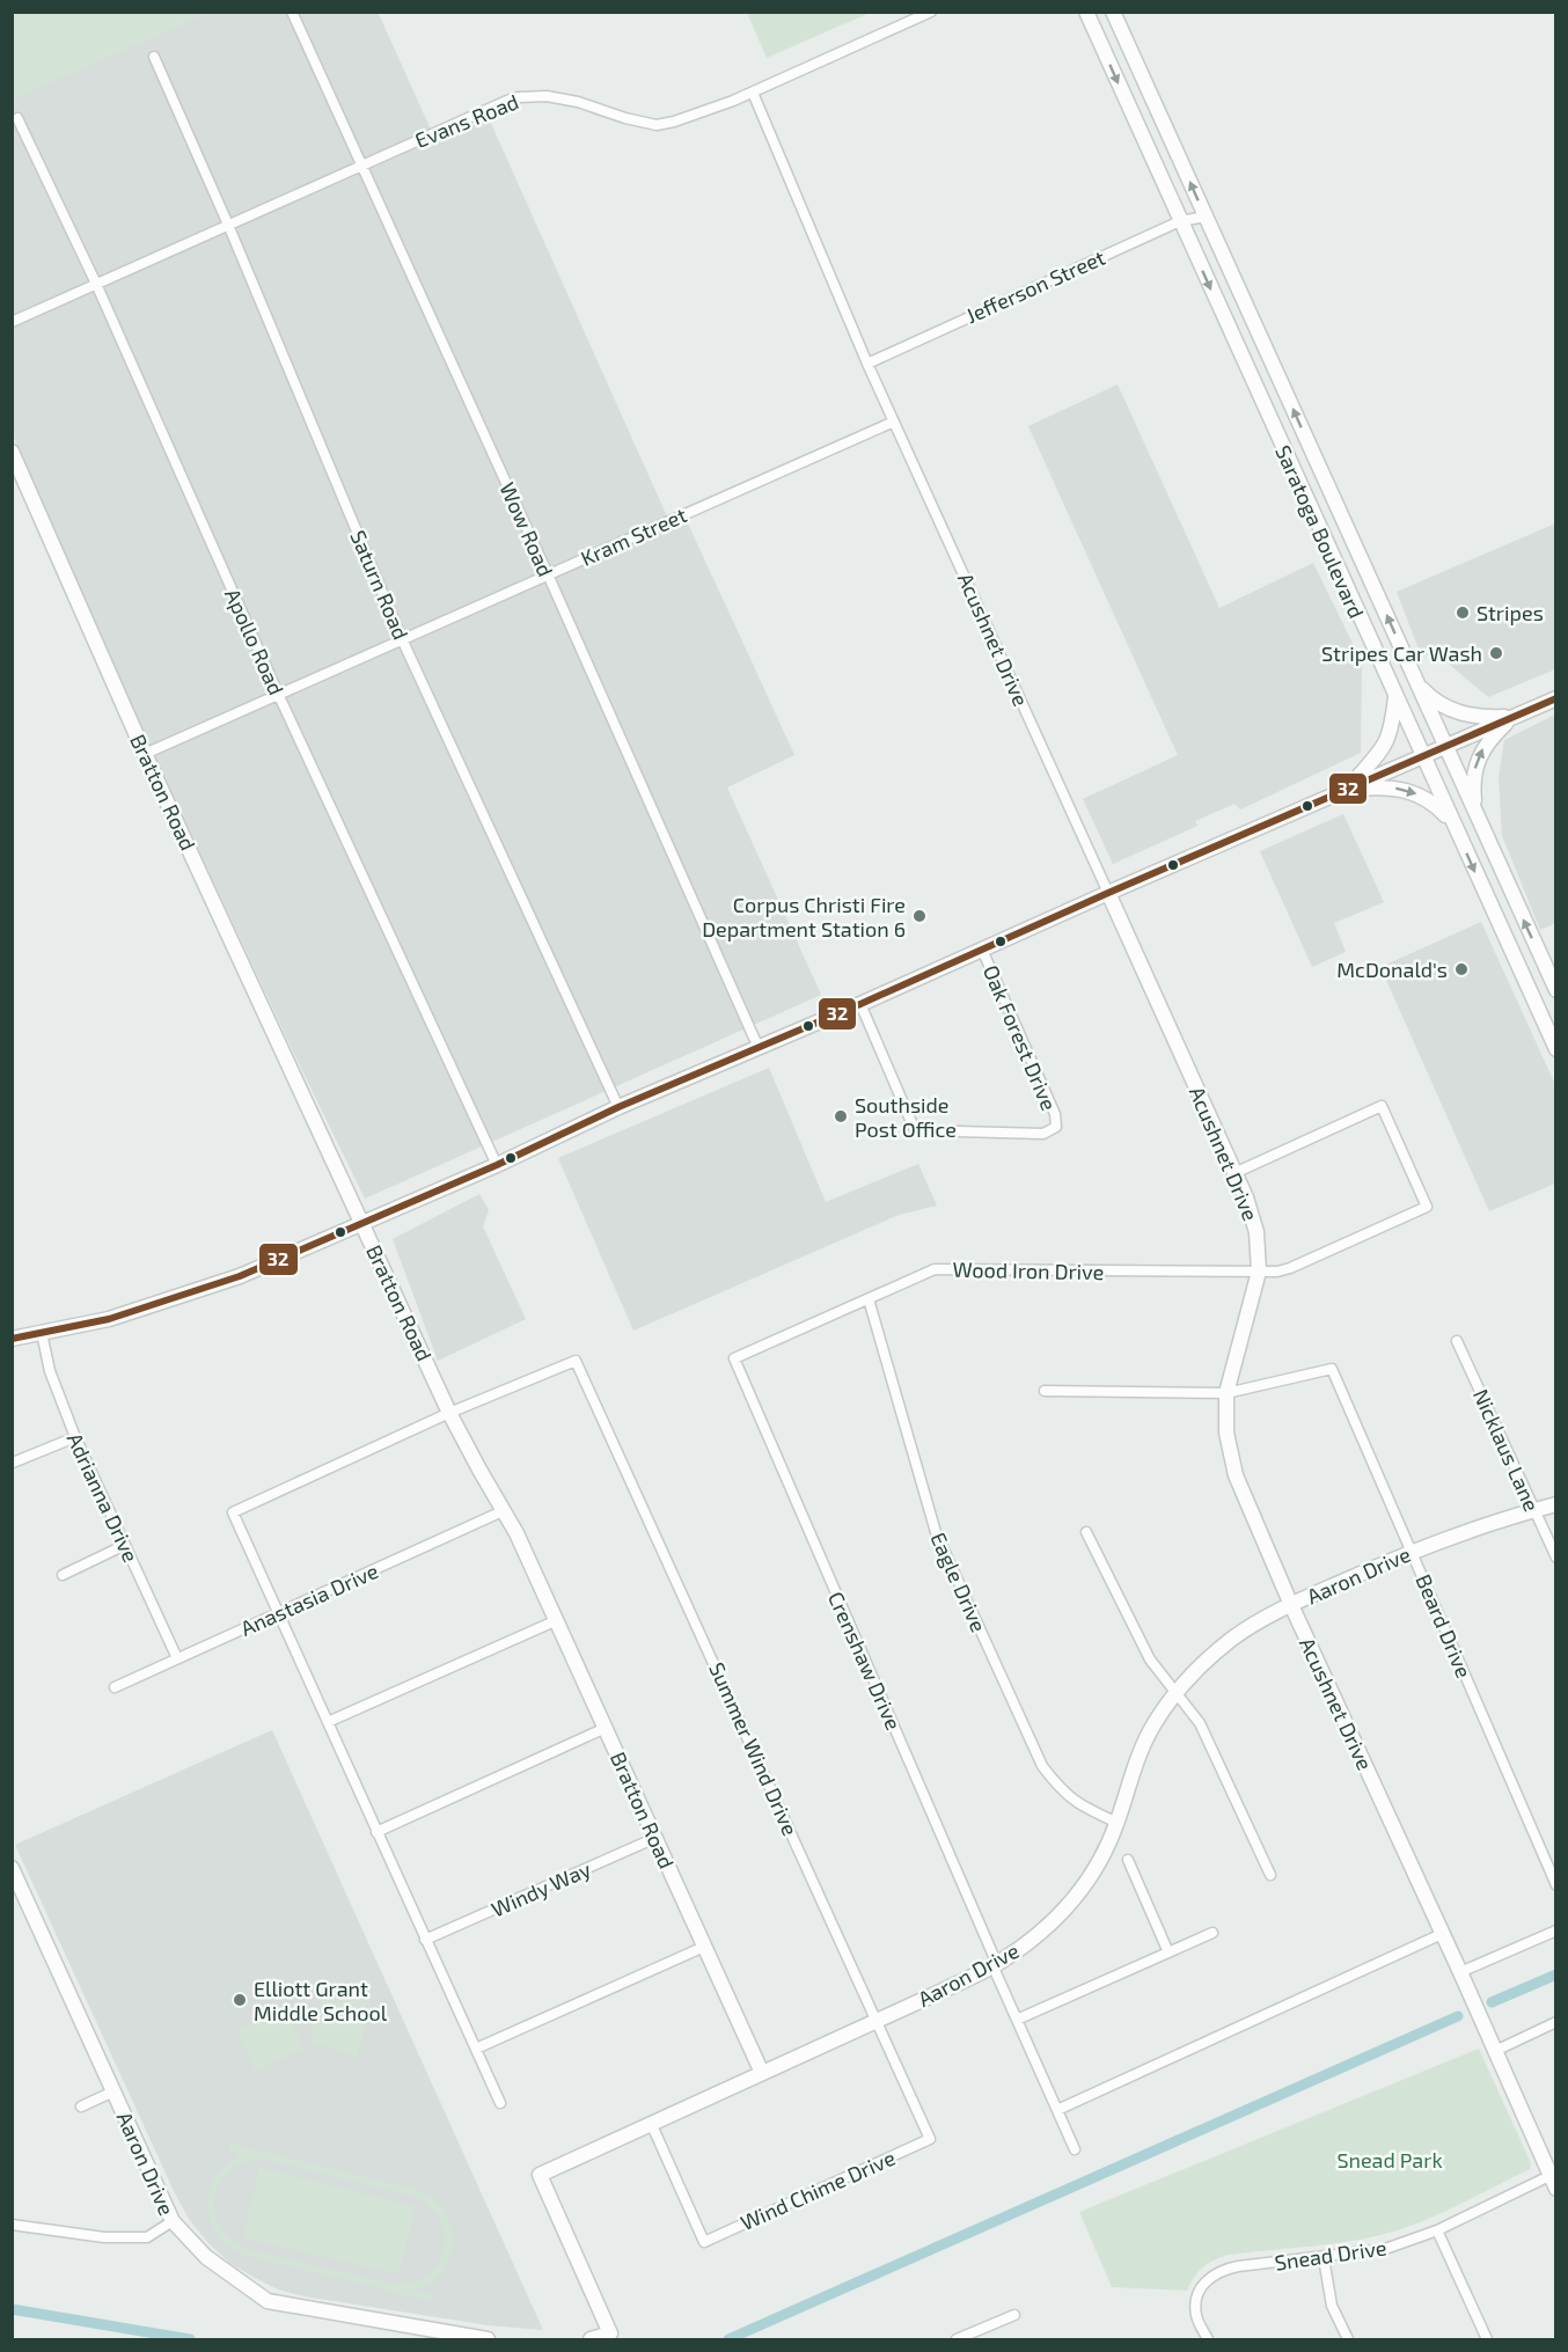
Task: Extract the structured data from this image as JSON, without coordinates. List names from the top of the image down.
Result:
{
  "streets": {
    "street": [
      "Evans Road",
      "Jefferson Street",
      "Wow Road",
      "Saratoga Boulevard",
      "Kram Street",
      "Saturn Road",
      "Acushnet Drive",
      "Apollo Road",
      "Bratton Road",
      "Oak Forest Drive",
      "Wood Iron Drive",
      "Nicklaus Lane",
      "Adrianna Drive",
      "Aaron Drive",
      "Eagle Drive",
      "Anastasia Drive",
      "Beard Drive",
      "Crenshaw Drive",
      "Summer Wind Drive",
      "Windy Way",
      "Wind Chime Drive",
      "Snead Drive"
    ]
  },
  "crossings": [
    ["Evans Road", "Wow Road"],
    ["Evans Road", "Saturn Road"],
    ["Evans Road", "Acushnet Drive"],
    ["Evans Road", "Apollo Road"],
    ["Jefferson Street", "Saratoga Boulevard"],
    ["Jefferson Street", "Acushnet Drive"],
    ["Wow Road", "Kram Street"],
    ["Kram Street", "Saturn Road"],
    ["Kram Street", "Acushnet Drive"],
    ["Kram Street", "Apollo Road"],
    ["Kram Street", "Bratton Road"],
    ["Acushnet Drive", "Wood Iron Drive"],
    ["Acushnet Drive", "Aaron Drive"],
    ["Acushnet Drive", "Beard Drive"],
    ["Acushnet Drive", "Snead Drive"],
    ["Bratton Road", "Aaron Drive"],
    ["Bratton Road", "Anastasia Drive"],
    ["Bratton Road", "Summer Wind Drive"],
    ["Bratton Road", "Windy Way"],
    ["Wood Iron Drive", "Eagle Drive"],
    ["Wood Iron Drive", "Crenshaw Drive"],
    ["Nicklaus Lane", "Aaron Drive"],
    ["Adrianna Drive", "Anastasia Drive"],
    ["Aaron Drive", "Eagle Drive"],
    ["Aaron Drive", "Beard Drive"],
    ["Aaron Drive", "Crenshaw Drive"],
    ["Aaron Drive", "Summer Wind Drive"],
    ["Aaron Drive", "Wind Chime Drive"],
    ["Summer Wind Drive", "Wind Chime Drive"]
  ],
  "parks": ["Snead Park"],
  "places": [
    "Stripes",
    "Stripes Car Wash",
    "Corpus Christi Fire Department Station 6",
    "McDonald's",
    "Southside Post Office",
    "Elliott Grant Middle School"
  ],
  "lines": ["transit line 32"]
}
